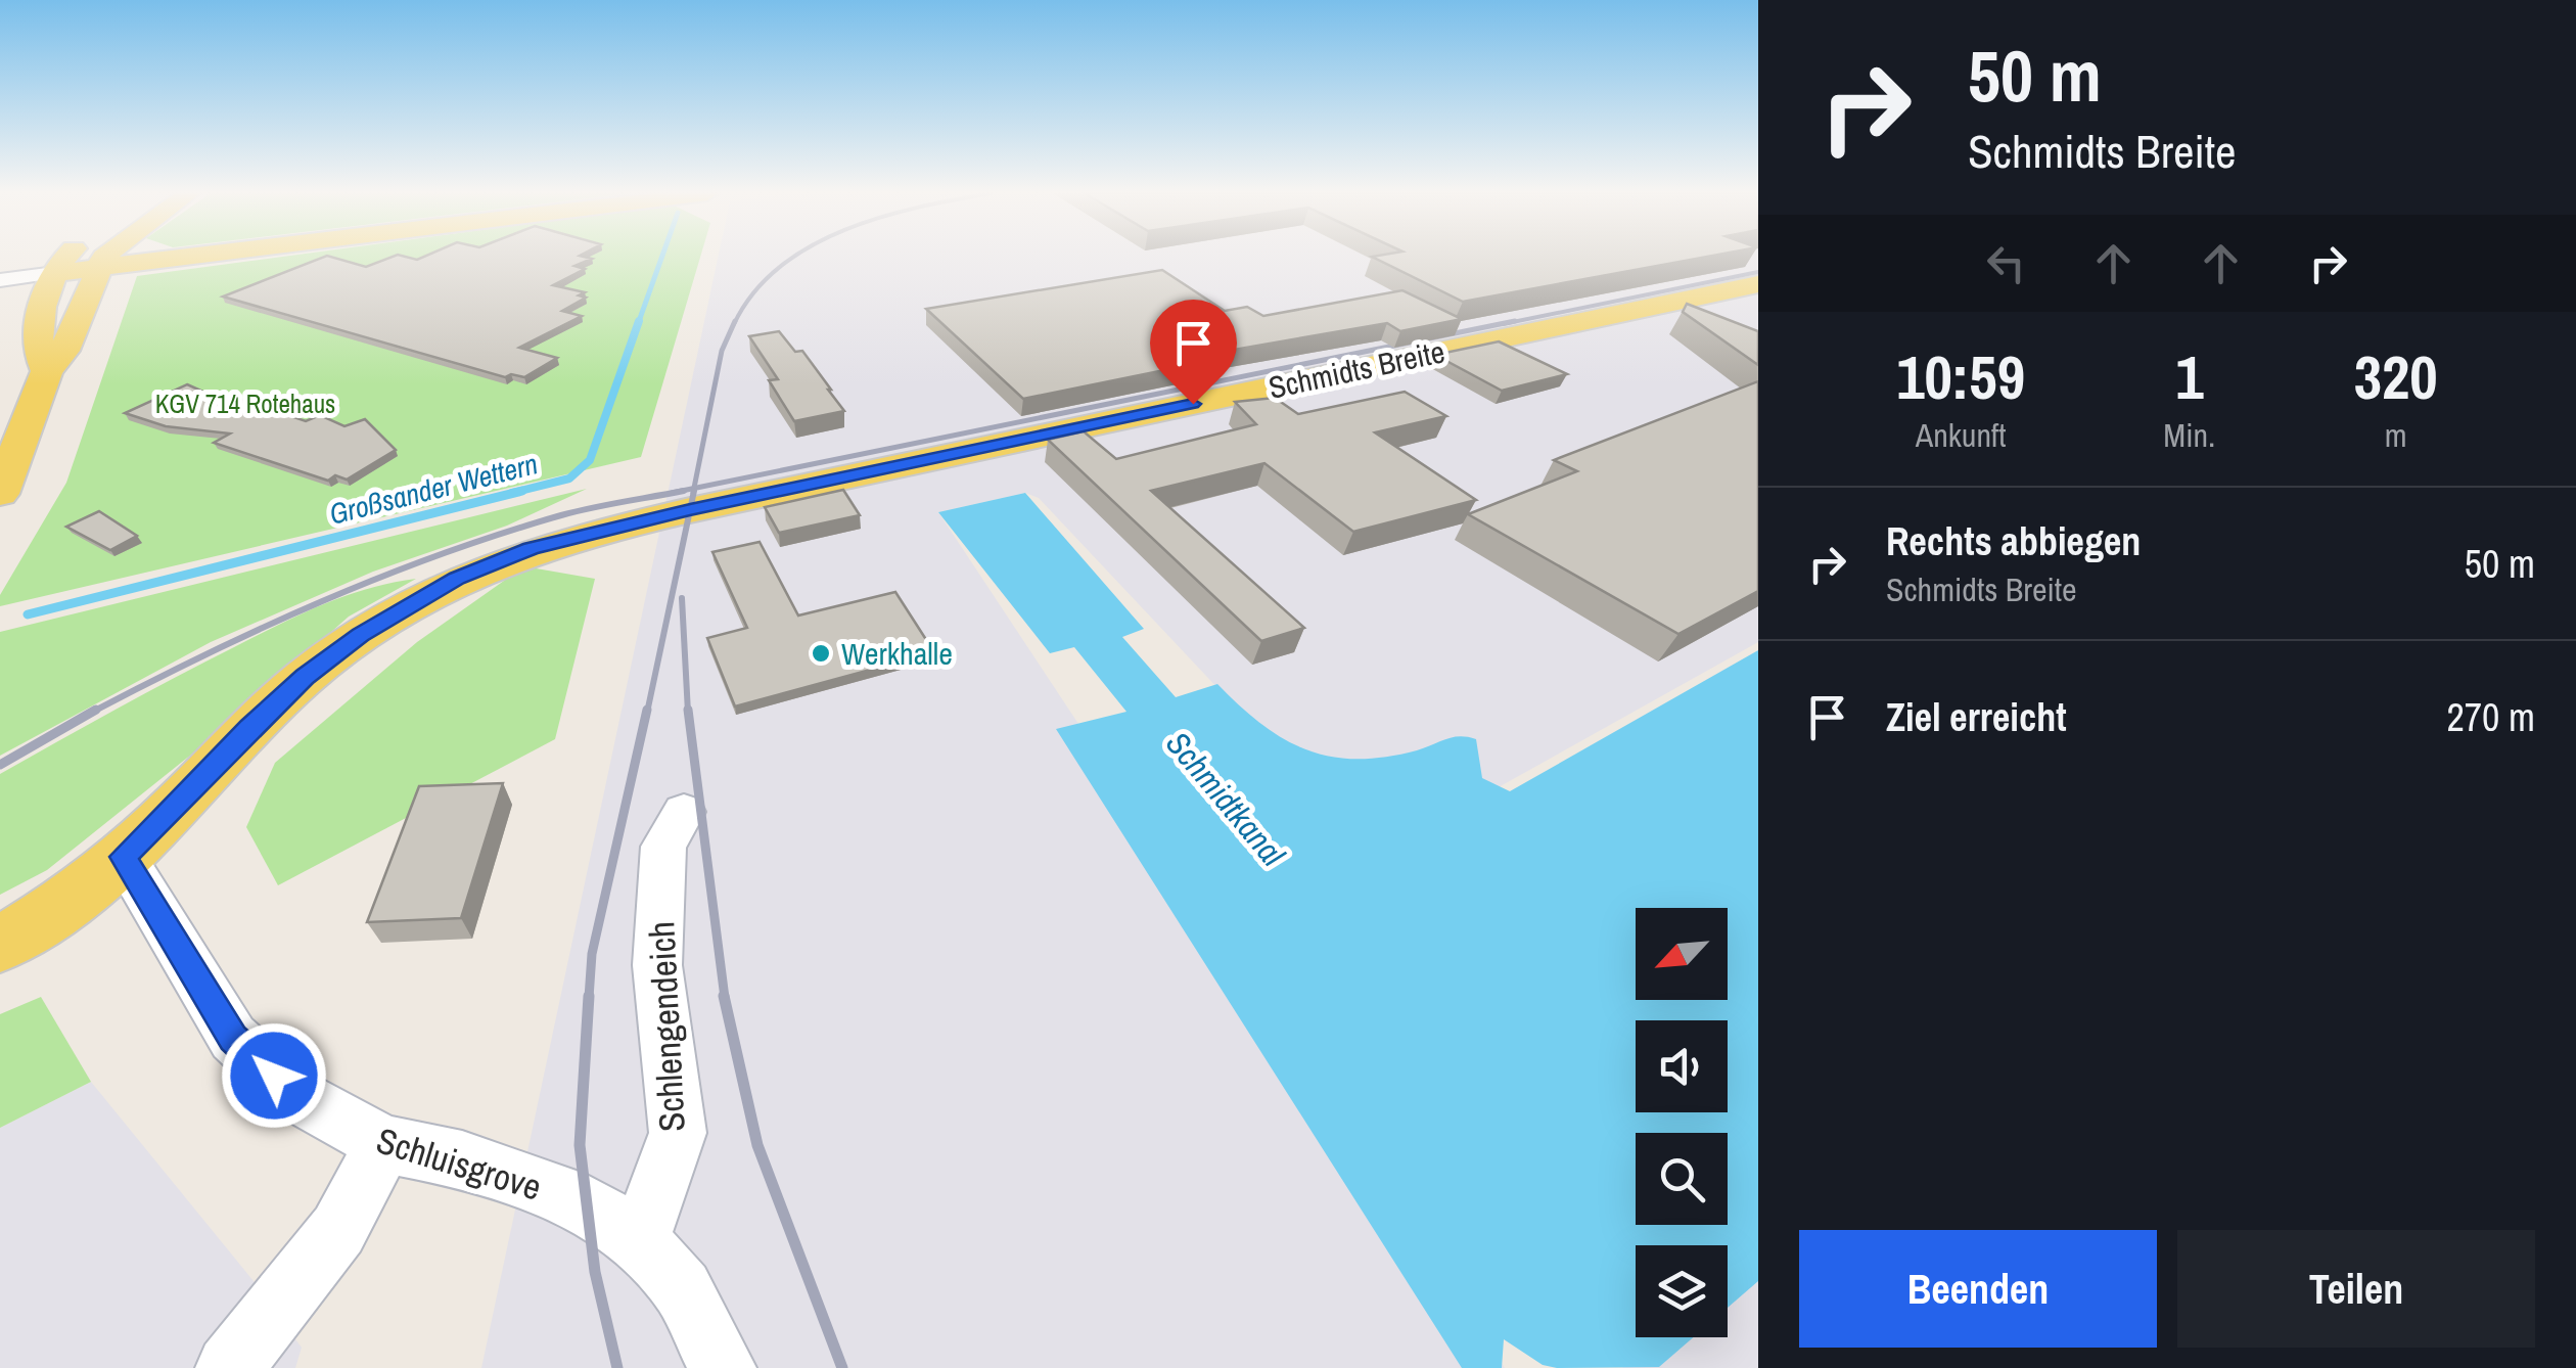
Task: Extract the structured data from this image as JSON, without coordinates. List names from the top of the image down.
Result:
{
  "streets": {
    "main road": ["Schmidts Breite"],
    "street": ["Schlengendeich", "Schluisgrove"]
  },
  "crossings": [
    ["Schmidts Breite", "Schluisgrove"],
    ["Schlengendeich", "Schluisgrove"]
  ],
  "water": ["Großsander Wettern", "Schmidtkanal"],
  "parks": ["KGV 714 Rotehaus"],
  "places": ["Werkhalle"],
  "north": "bottom left",
  "page": {
    "turn": ["50 m", "Schmidts Breite"],
    "eta": [
      "10:59",
      "Ankunft",
      "1",
      "Min.",
      "320",
      "m"
    ],
    "list": [
      {
        "name": "Rechts abbiegen",
        "note": "Schmidts Breite",
        "value": "50 m"
      },
      {
        "name": "Ziel erreicht",
        "value": "270 m"
      }
    ],
    "buttons": ["Beenden", "Teilen"]
  }
}
